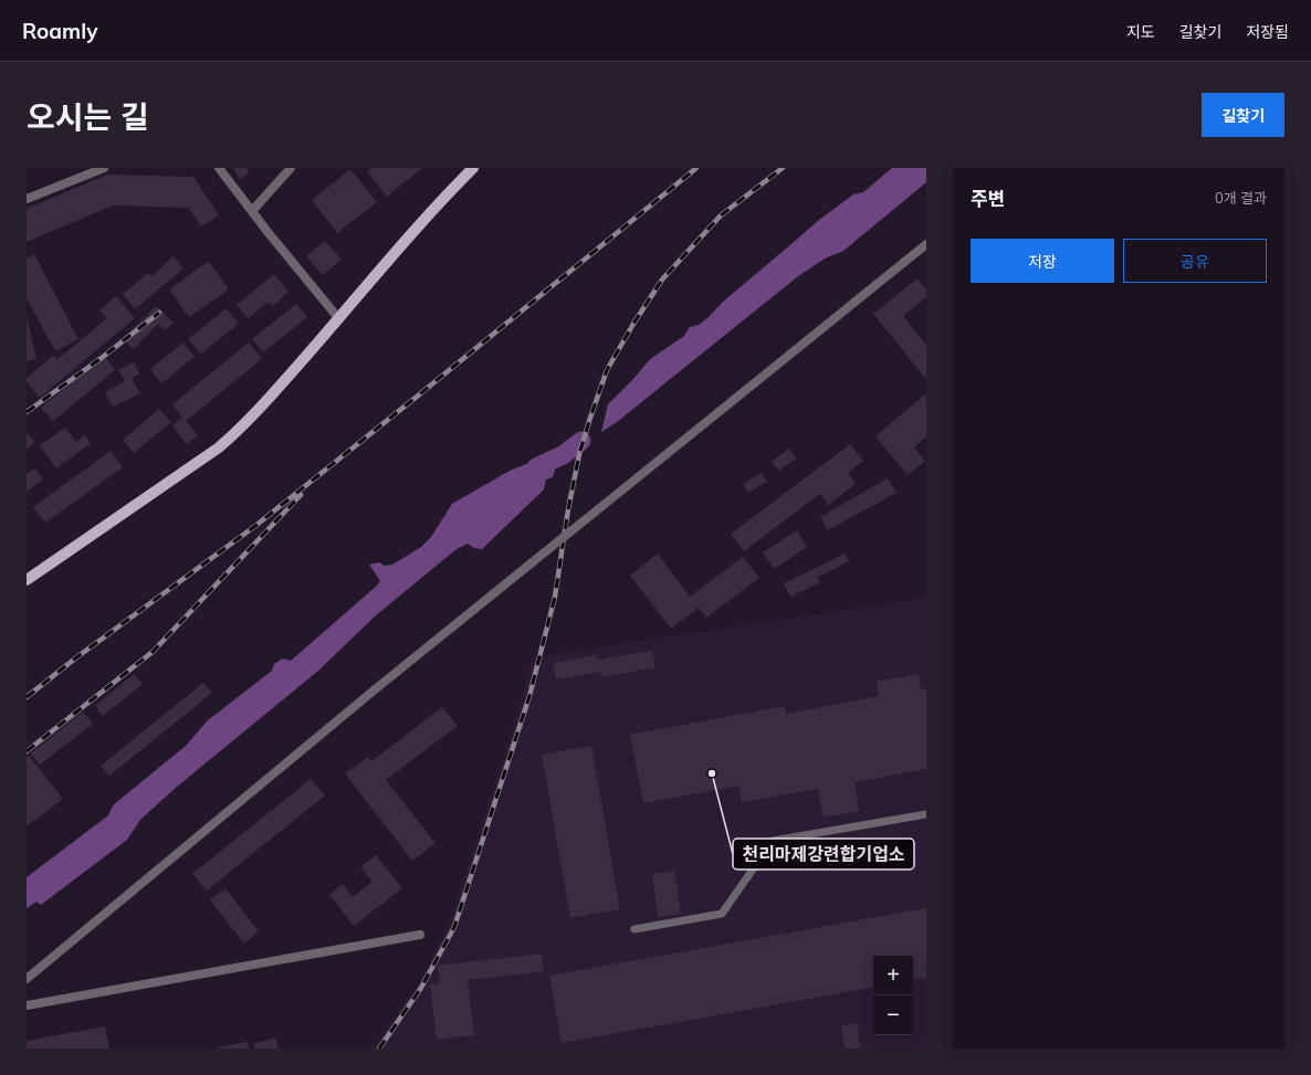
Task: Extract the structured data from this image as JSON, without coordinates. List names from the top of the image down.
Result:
{
  "places": ["천리마제강련합기업소"],
  "page": {
    "header": "Roamly",
    "nav": ["지도", "길찾기", "저장됨"],
    "title": "오시는 길",
    "buttons": [
      "길찾기",
      ["저장", "공유"]
    ],
    "heading": ["주변", "0개 결과"],
    "map_buttons": ["+", "−"]
  }
}
